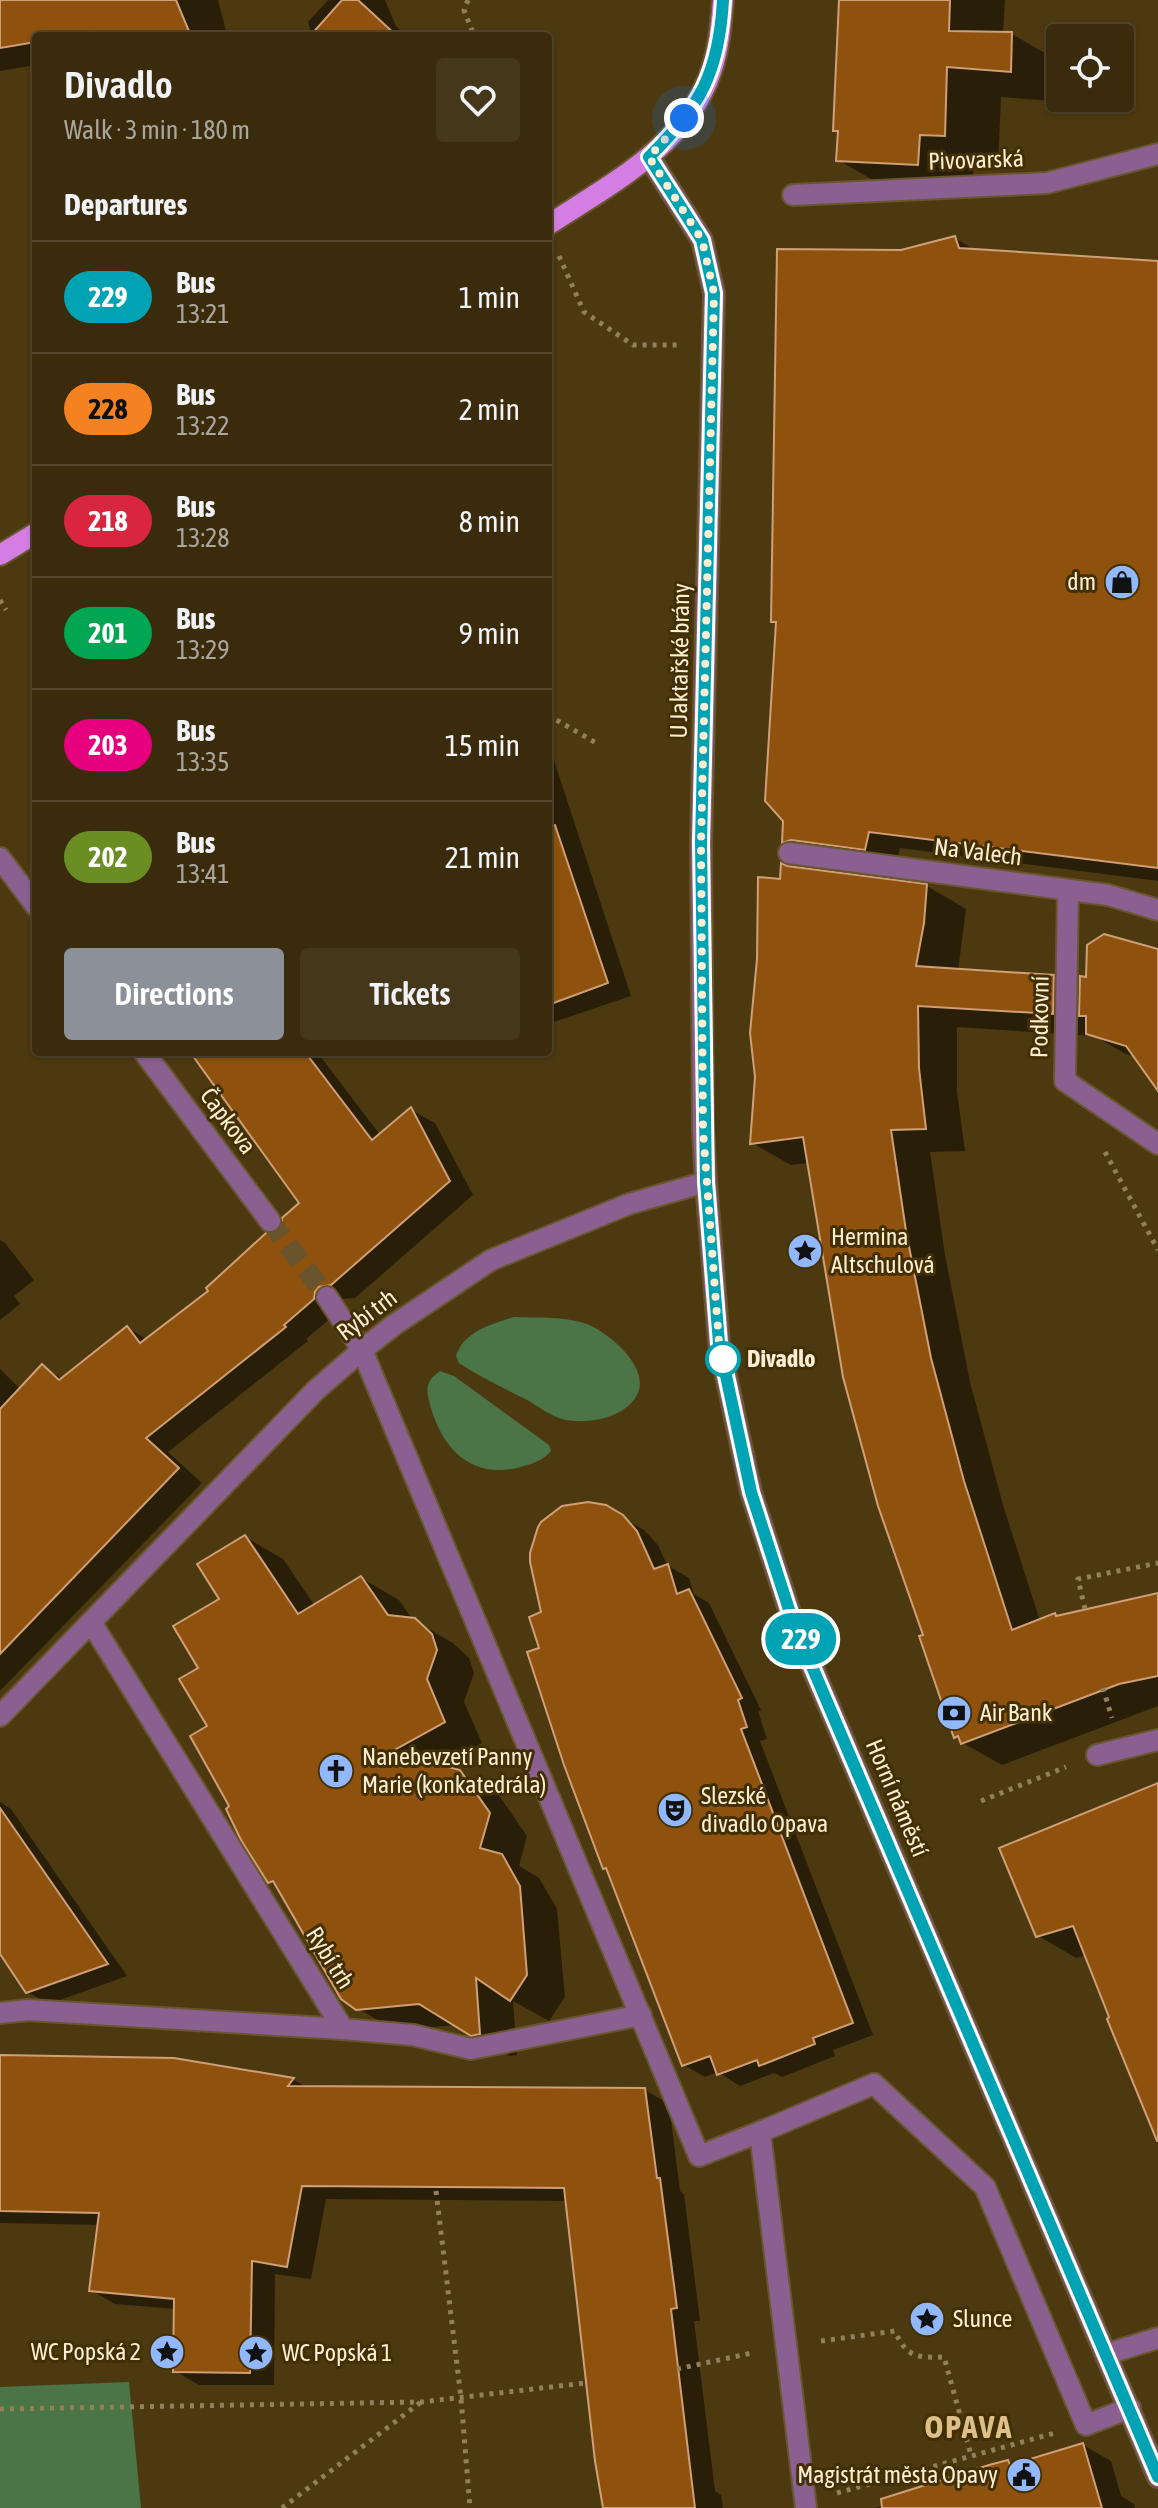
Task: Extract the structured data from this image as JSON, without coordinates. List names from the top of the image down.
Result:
{
  "streets": {
    "street": [
      "Pivovarská",
      "U Jaktařské brány",
      "Na Valech",
      "Podkovní",
      "Čapkova",
      "Rybí trh",
      "Horní náměstí"
    ]
  },
  "crossings": [
    ["U Jaktařské brány", "Rybí trh"],
    ["U Jaktařské brány", "Horní náměstí"],
    ["Na Valech", "Podkovní"],
    ["Rybí trh", "Horní náměstí"]
  ],
  "districts": ["OPAVA"],
  "places": {
    "shop": ["dm"],
    "place": [
      "Hermina Altschulová",
      "Slunce",
      "WC Popská 2",
      "WC Popská 1"
    ],
    "other": ["Divadlo"],
    "bank": ["Air Bank"],
    "church": ["Nanebevzetí Panny Marie (konkatedrála)"],
    "theatre": ["Slezské divadlo Opava"],
    "public building": ["Magistrát města Opavy"]
  },
  "lines": ["bus line 229"],
  "page": {
    "on_map": "229",
    "heading": [
      ["Divadlo", "Walk · 3 min · 180 m"],
      "Departures"
    ],
    "list": [
      {
        "mark": "229",
        "name": "Bus",
        "note": "13:21",
        "value": "1 min"
      },
      {
        "mark": "228",
        "name": "Bus",
        "note": "13:22",
        "value": "2 min"
      },
      {
        "mark": "218",
        "name": "Bus",
        "note": "13:28",
        "value": "8 min"
      },
      {
        "mark": "201",
        "name": "Bus",
        "note": "13:29",
        "value": "9 min"
      },
      {
        "mark": "203",
        "name": "Bus",
        "note": "13:35",
        "value": "15 min"
      },
      {
        "mark": "202",
        "name": "Bus",
        "note": "13:41",
        "value": "21 min"
      }
    ],
    "buttons": ["Directions", "Tickets"]
  }
}
